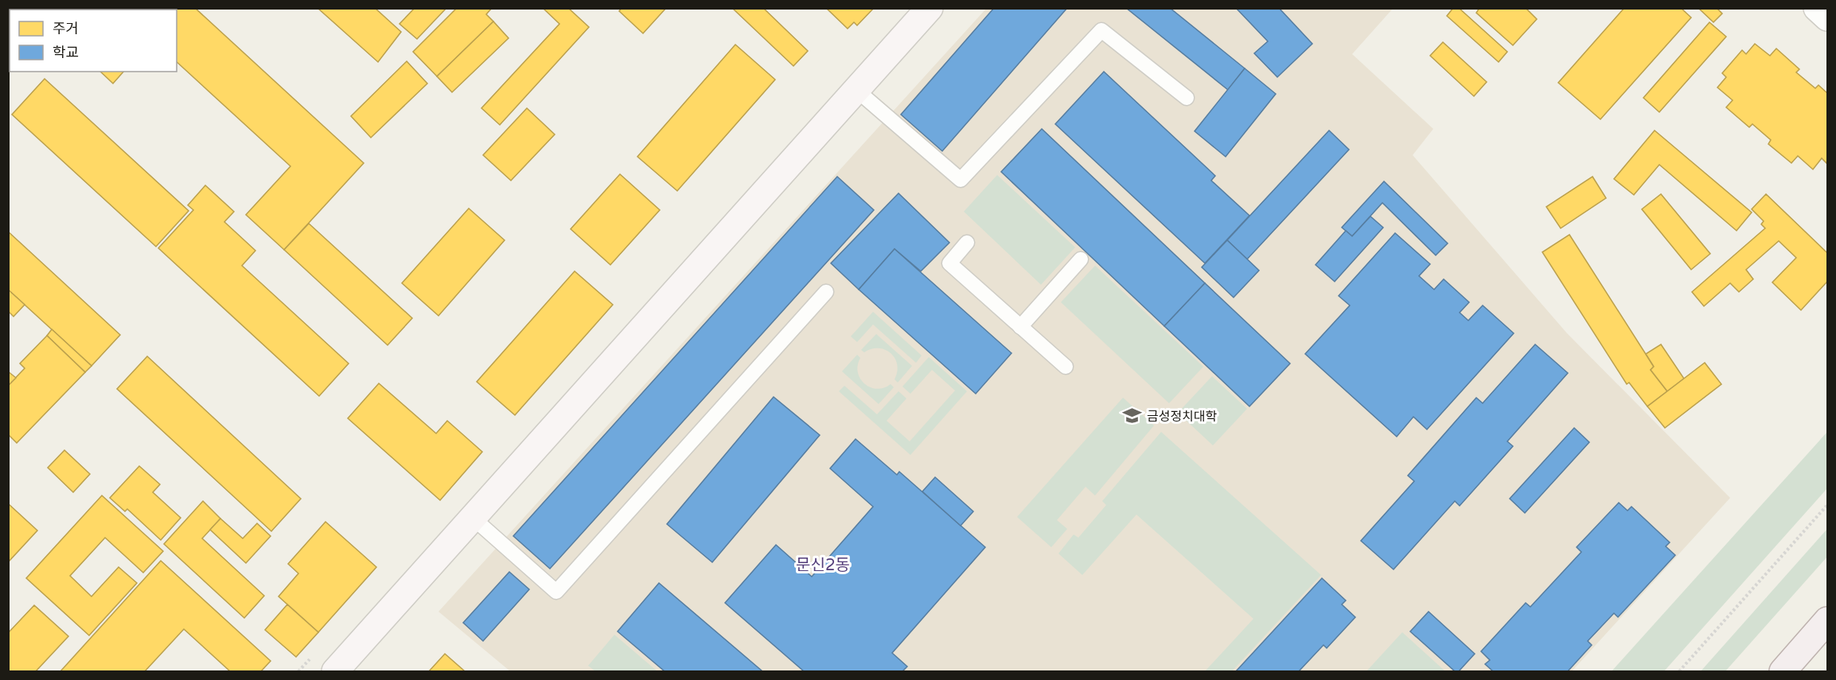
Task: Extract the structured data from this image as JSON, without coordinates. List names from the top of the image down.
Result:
{
  "districts": ["문신2동"],
  "places": {
    "school or university": ["금성정치대학"]
  },
  "legend": ["주거", "학교"]
}
